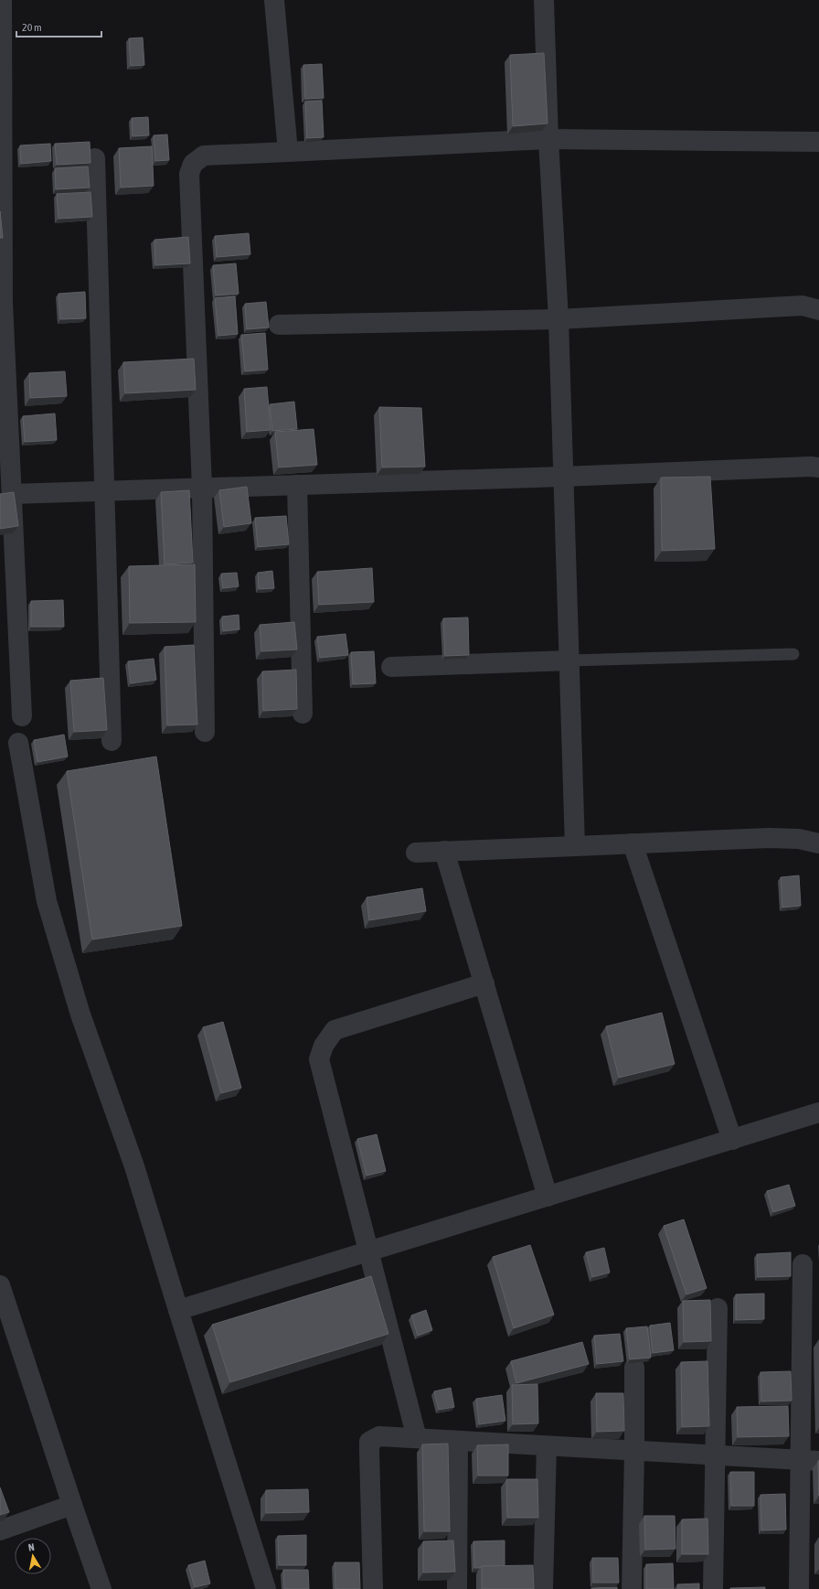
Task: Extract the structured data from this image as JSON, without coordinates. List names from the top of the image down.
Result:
{
  "scale_bar": "20 m",
  "north": "top"
}
